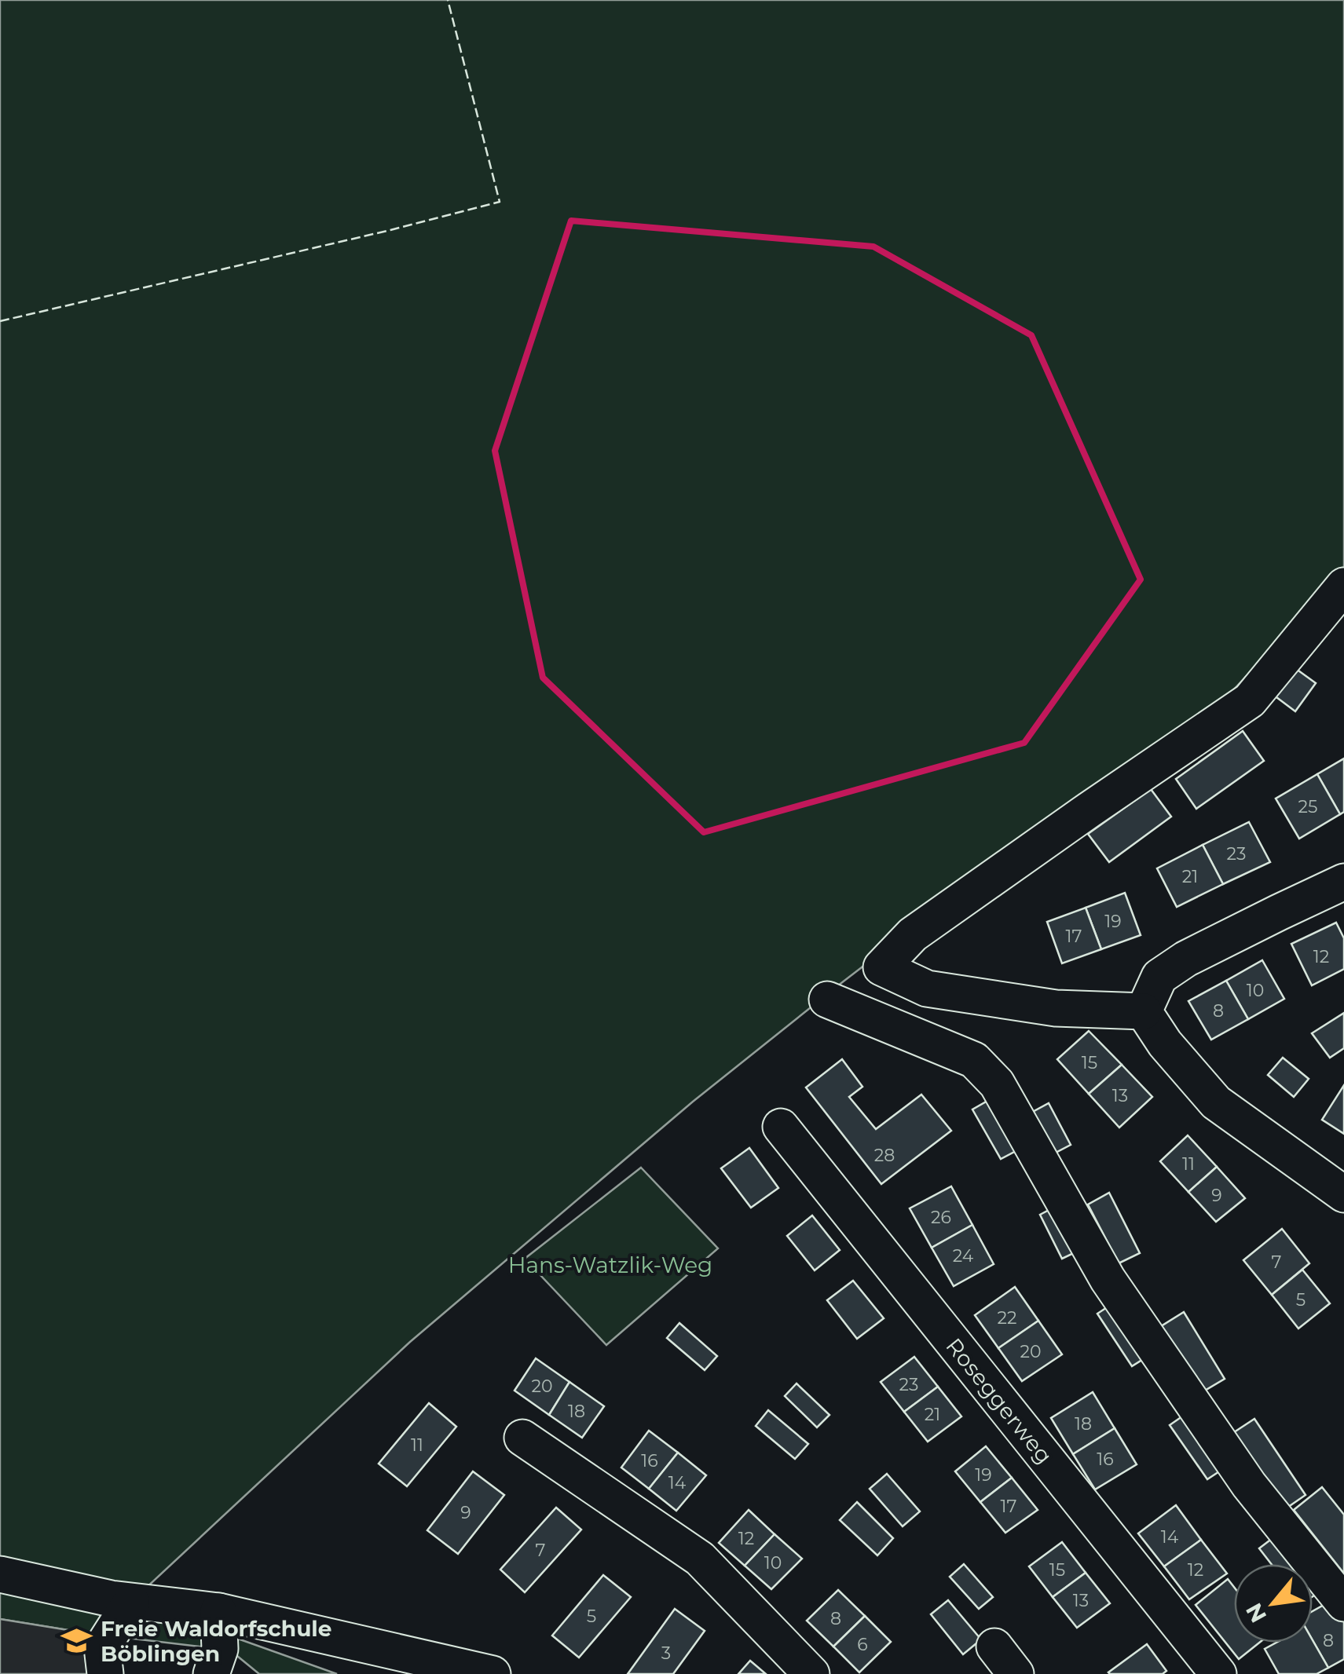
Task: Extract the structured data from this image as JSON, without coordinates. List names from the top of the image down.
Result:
{
  "streets": {
    "street": ["Roseggerweg"]
  },
  "parks": ["Hans-Watzlik-Weg"],
  "places": {
    "school or university": ["Freie Waldorfschule Böblingen"]
  },
  "house_numbers": [
    "25",
    "23",
    "21",
    "19",
    "17",
    "12",
    "10",
    "8",
    "15",
    "13",
    "28",
    "11",
    "9",
    "26",
    "24",
    "7",
    "5",
    "22",
    "20",
    "23",
    "20",
    "18",
    "21",
    "18",
    "11",
    "16",
    "16",
    "19",
    "14",
    "17",
    "9",
    "14",
    "12",
    "7",
    "10",
    "15",
    "12",
    "13",
    "5",
    "8",
    "8",
    "6",
    "3"
  ],
  "north": "bottom left"
}
